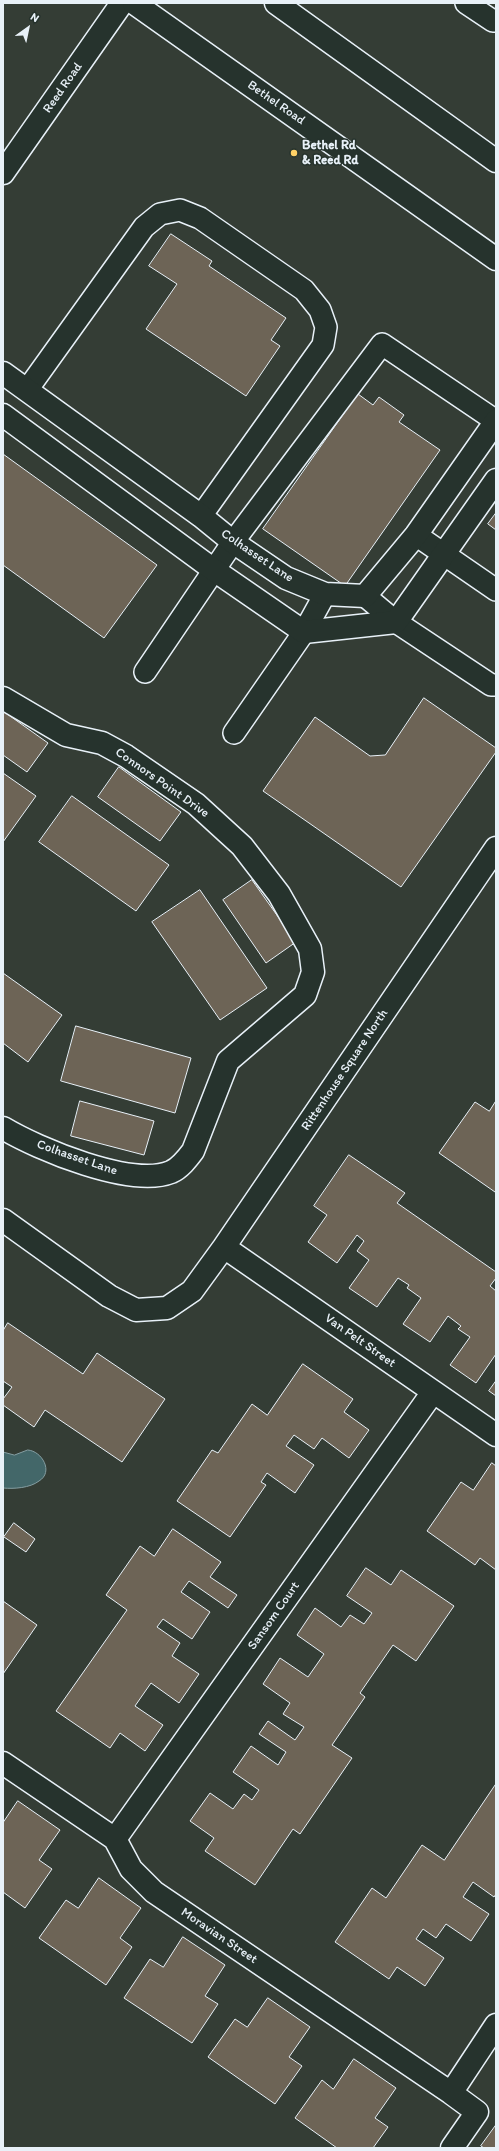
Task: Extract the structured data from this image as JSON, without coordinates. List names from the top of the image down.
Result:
{
  "streets": {
    "street": [
      "Reed Road",
      "Bethel Road",
      "Colhasset Lane",
      "Connors Point Drive",
      "Rittenhouse Square North",
      "Van Pelt Street",
      "Sansom Court",
      "Moravian Street"
    ]
  },
  "crossings": [
    ["Colhasset Lane", "Connors Point Drive"],
    ["Rittenhouse Square North", "Van Pelt Street"],
    ["Van Pelt Street", "Sansom Court"],
    ["Sansom Court", "Moravian Street"]
  ],
  "places": ["Bethel Rd & Reed Rd"],
  "north": "top right"
}
